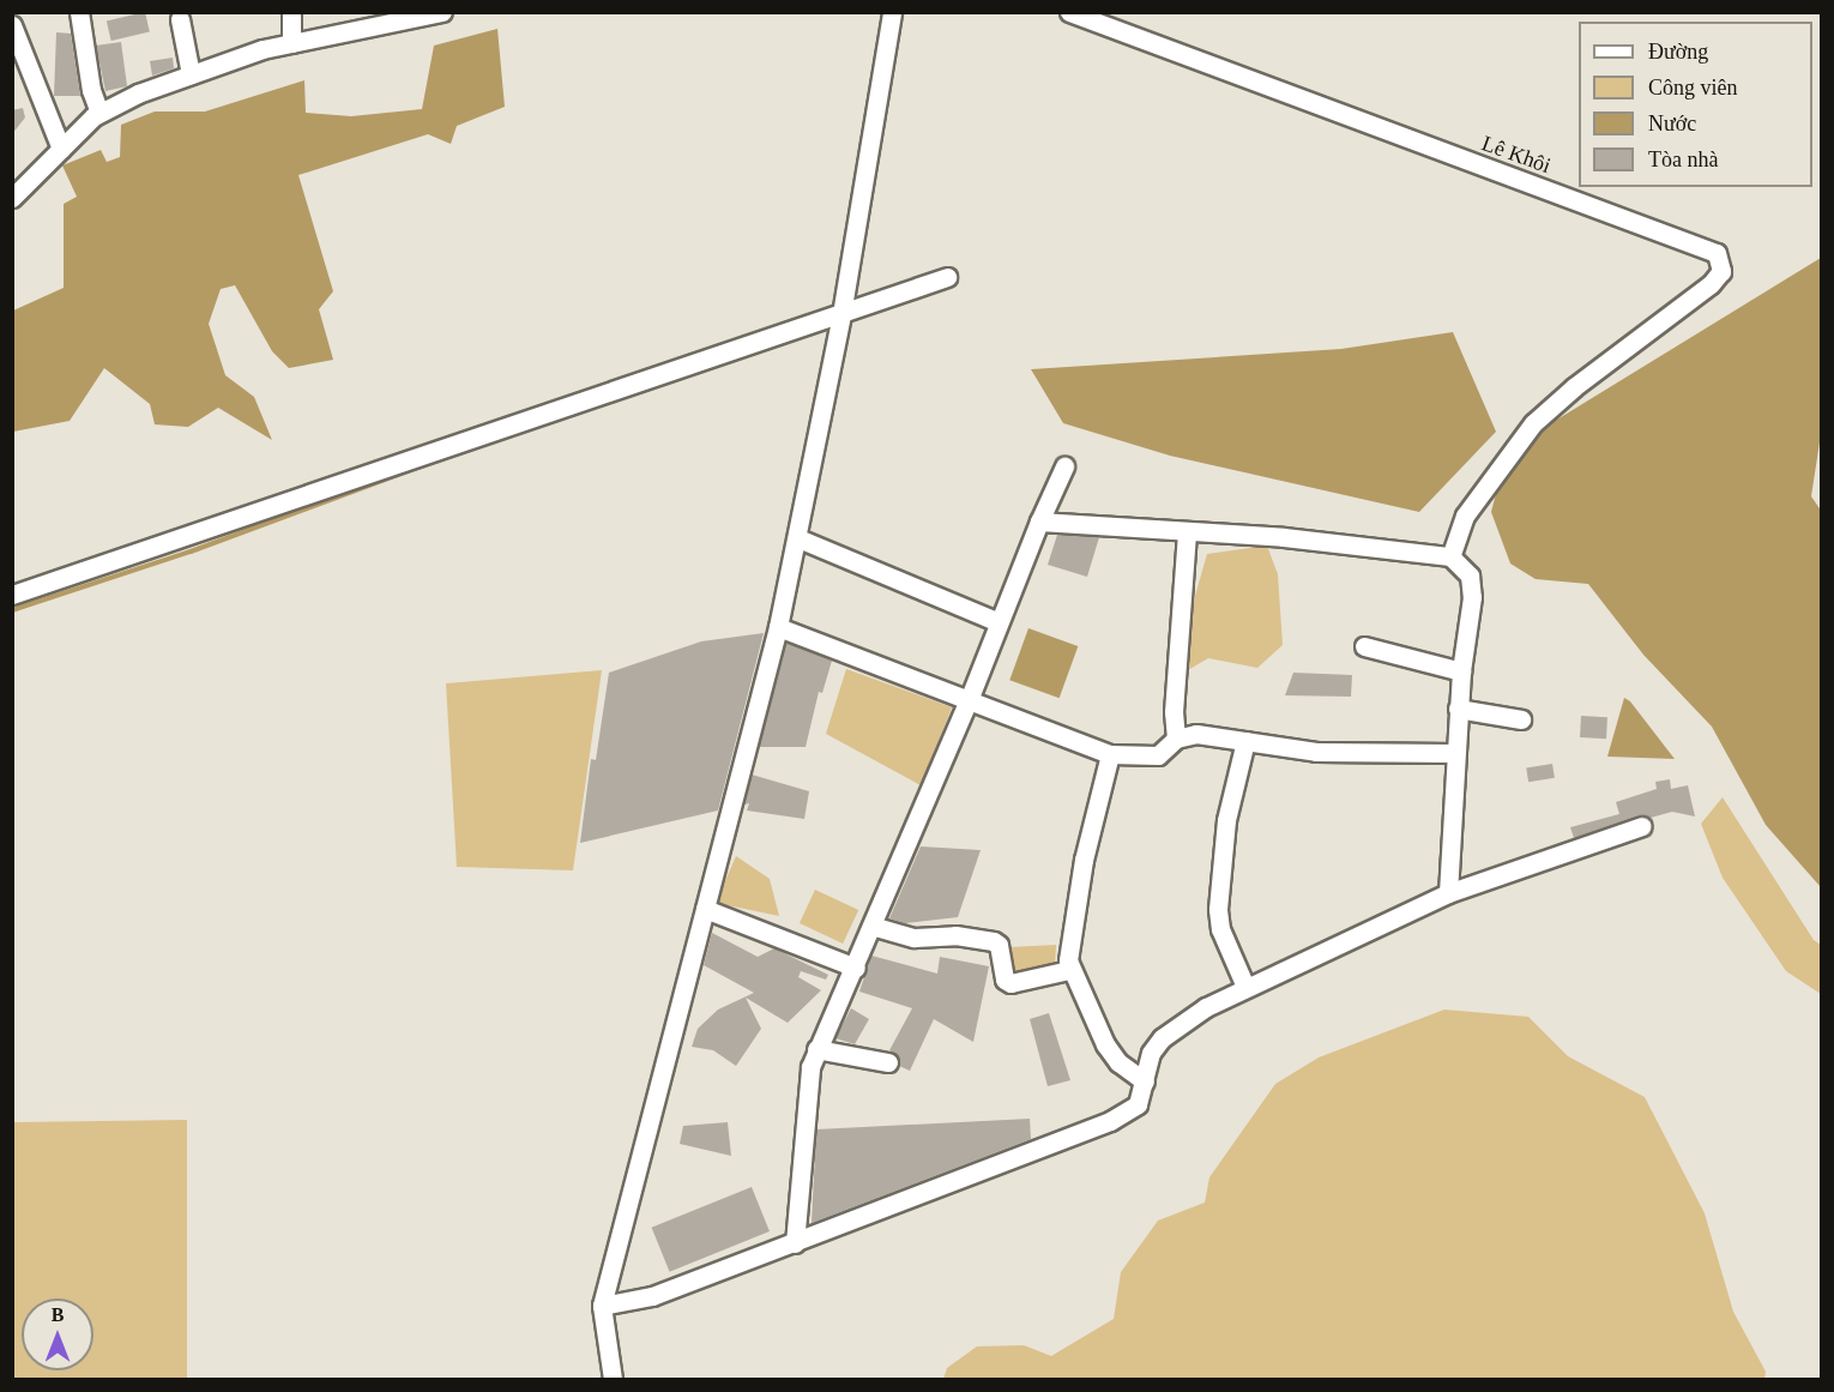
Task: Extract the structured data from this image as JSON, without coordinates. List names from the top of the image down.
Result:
{
  "streets": {
    "street": ["Lê Khôi"]
  },
  "legend": [
    "Đường",
    "Công viên",
    "Nước",
    "Tòa nhà"
  ],
  "north": "top"
}
